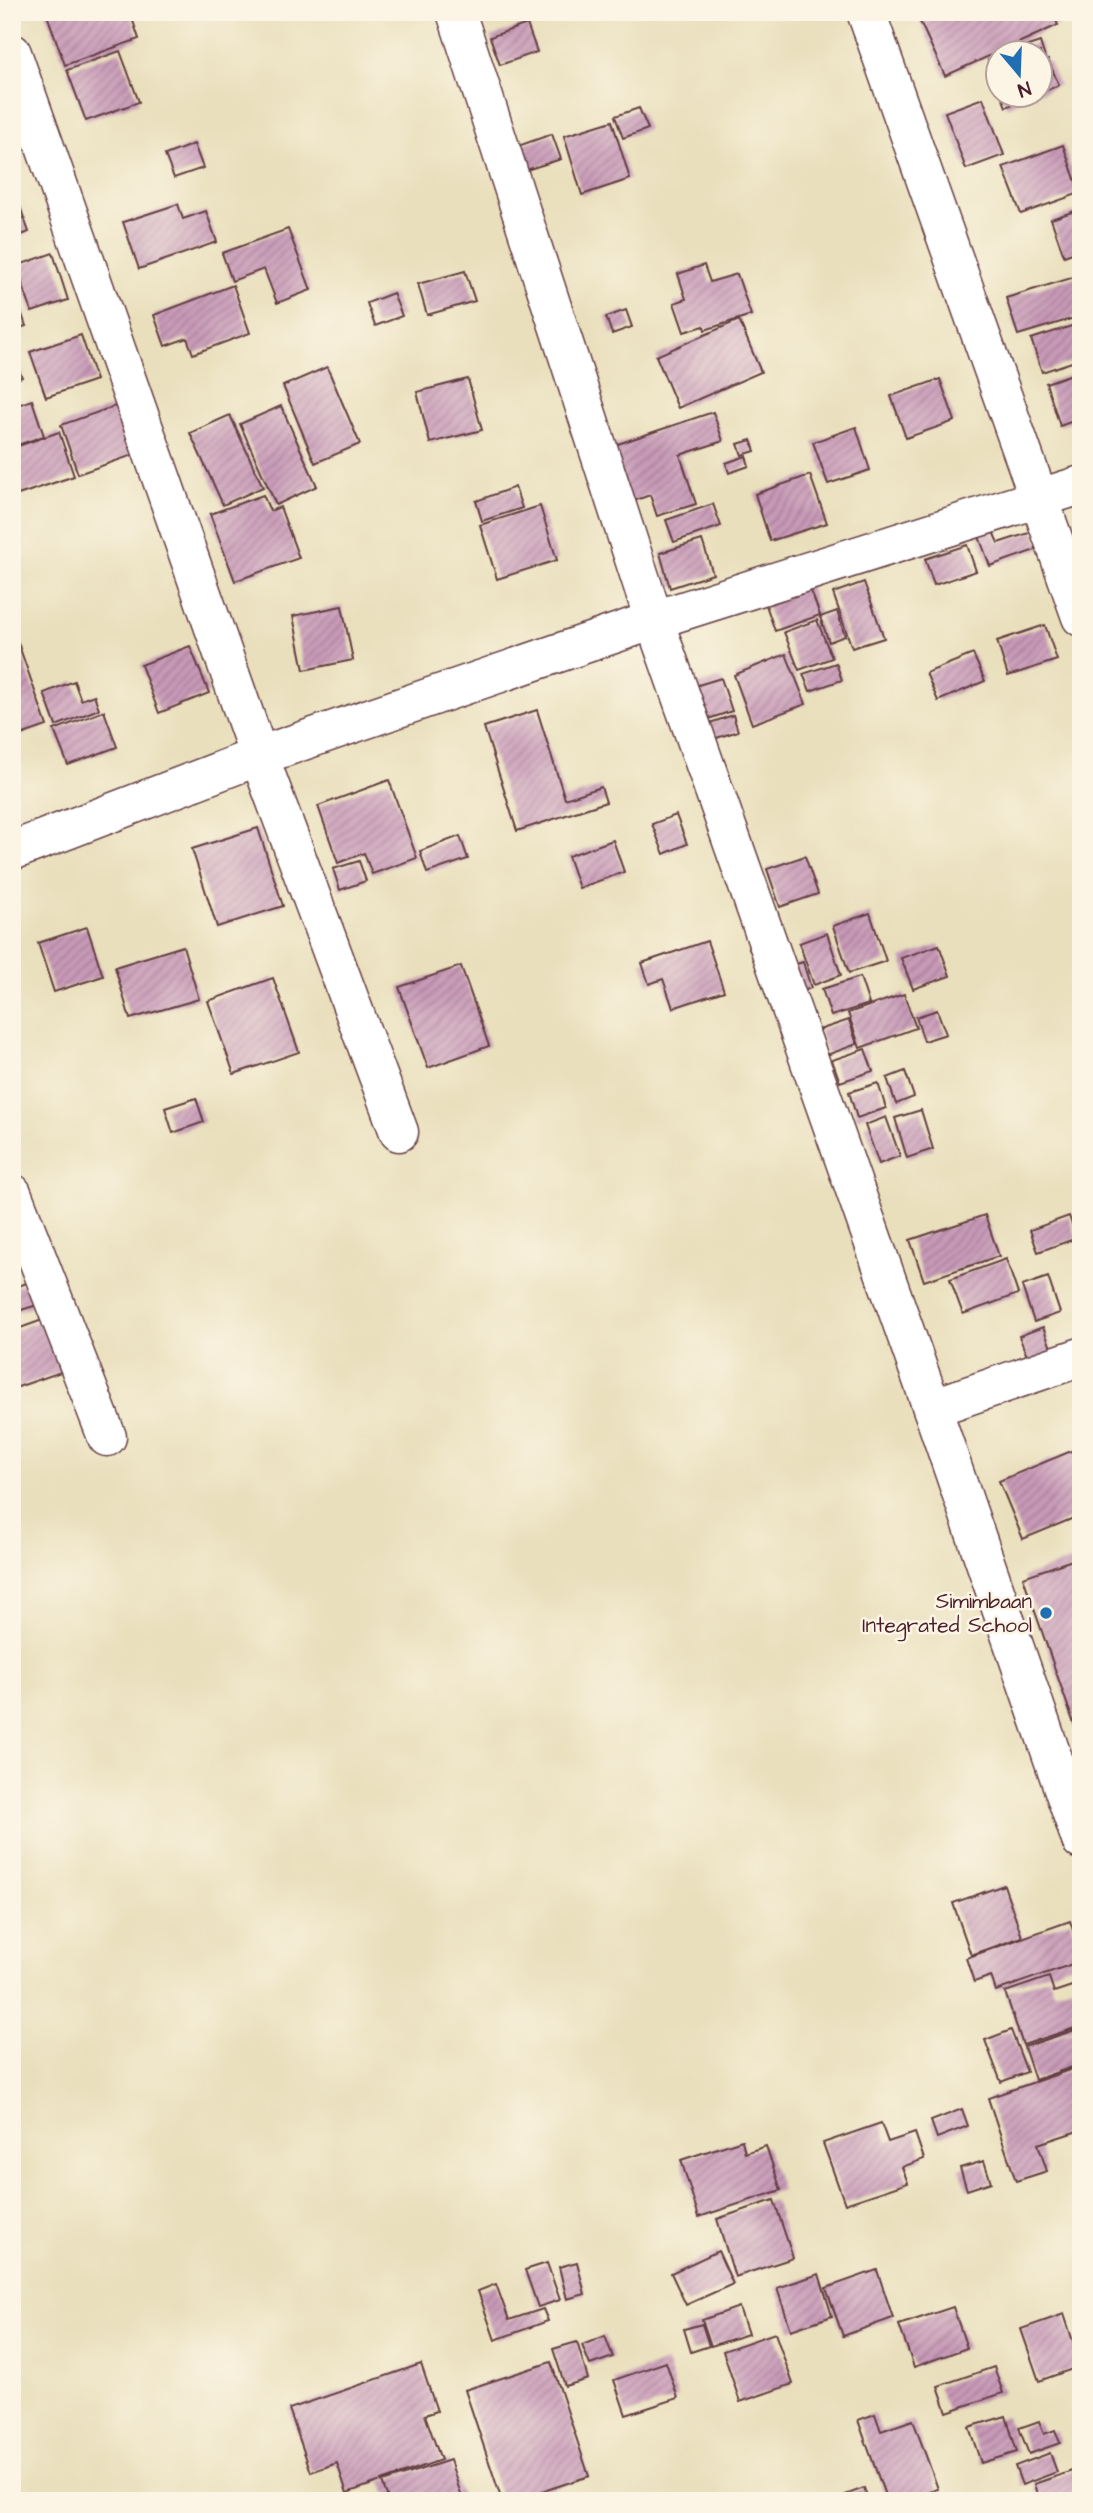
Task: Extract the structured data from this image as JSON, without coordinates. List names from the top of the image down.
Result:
{
  "places": ["Simimbaan Integrated School"],
  "north": "bottom"
}
